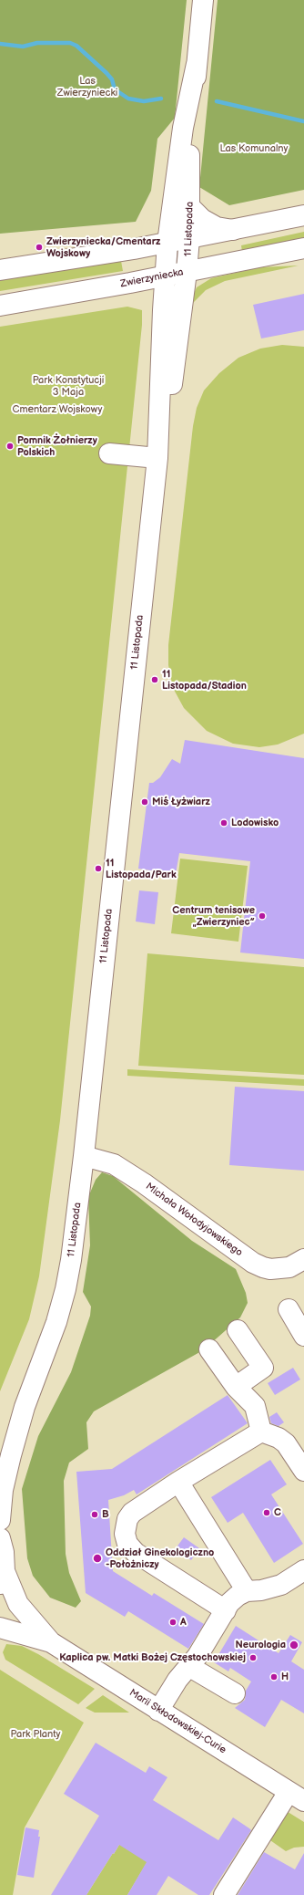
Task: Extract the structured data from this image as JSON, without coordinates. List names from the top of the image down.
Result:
{
  "streets": {
    "street": [
      "11 Listopada",
      "Zwierzyniecka",
      "Michała Wołodyjowskiego",
      "Marii Skłodowskiej-Curie"
    ]
  },
  "crossings": [
    ["11 Listopada", "Zwierzyniecka"],
    ["11 Listopada", "Michała Wołodyjowskiego"]
  ],
  "parks": [
    "Las Zwierzyniecki",
    "Las Komunalny",
    "Park Konstytucji 3 Maja",
    "Cmentarz Wojskowy",
    "Park Planty"
  ],
  "places": [
    "Zwierzyniecka/Cmentarz Wojskowy",
    "Pomnik Żołnierzy Polskich",
    "11 Listopada/Stadion",
    "Miś Łyżwiarz",
    "Lodowisko",
    "11 Listopada/Park",
    "Centrum tenisowe „Zwierzyniec”",
    "C",
    "B",
    "Oddział Ginekologiczno -Położniczy",
    "A",
    "Neurologia",
    "Kaplica pw. Matki Bożej Częstochowskiej",
    "H"
  ]
}
